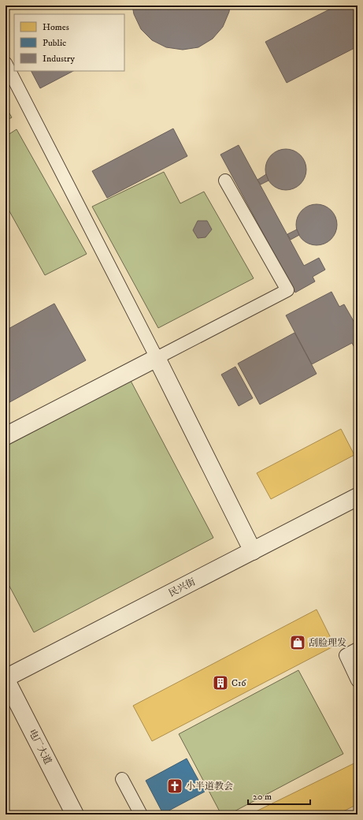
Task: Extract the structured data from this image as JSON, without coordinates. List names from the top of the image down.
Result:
{
  "streets": {
    "street": ["民兴街", "电厂大道"]
  },
  "crossings": [
    ["民兴街", "电厂大道"]
  ],
  "places": {
    "shop": ["刮脸理发"],
    "building": ["C16"],
    "church": ["小半道教会"]
  },
  "legend": ["Homes", "Public", "Industry"],
  "scale_bar": "20 m"
}
